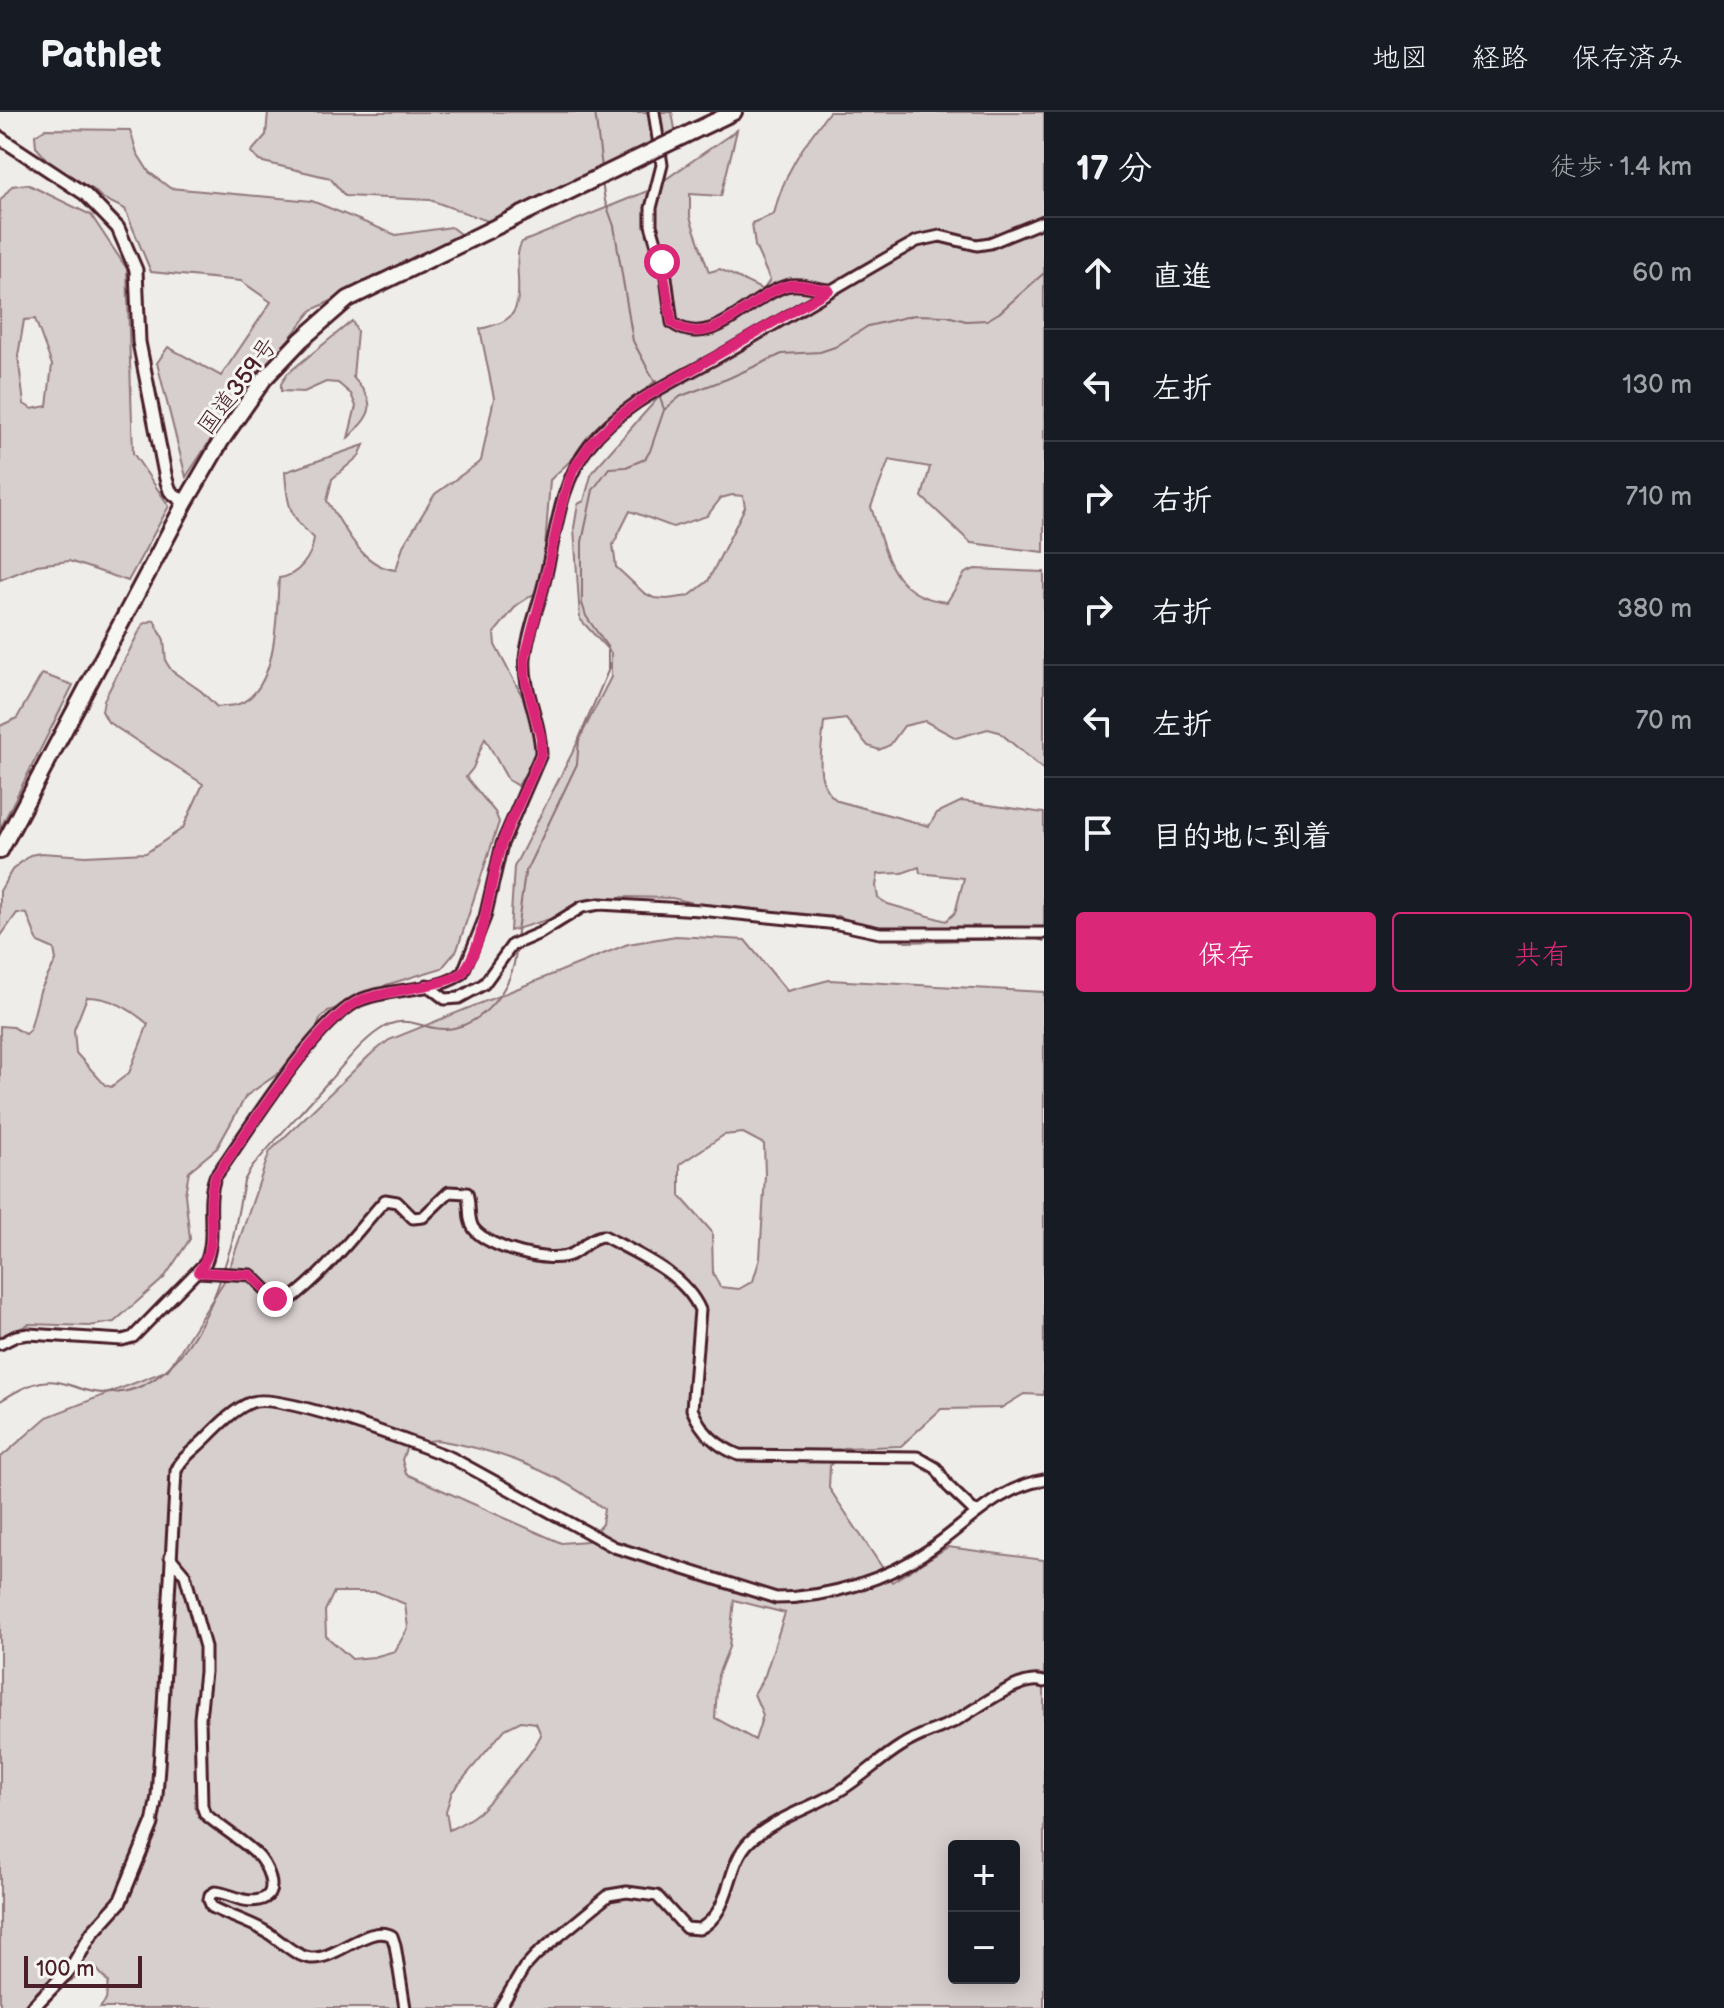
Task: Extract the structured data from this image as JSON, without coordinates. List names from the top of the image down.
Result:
{
  "streets": {
    "highway": ["国道359号"]
  },
  "scale_bar": "100 m",
  "page": {
    "header": "Pathlet",
    "nav": ["地図", "経路", "保存済み"],
    "heading": ["17 分", "徒歩 · 1.4 km"],
    "list": [
      ["直進", "60 m"],
      ["左折", "130 m"],
      ["右折", "710 m"],
      ["右折", "380 m"],
      ["左折", "70 m"],
      "目的地に到着"
    ],
    "buttons": ["保存", "共有"],
    "map_buttons": ["+", "−"],
    "scale": "100 m"
  }
}
